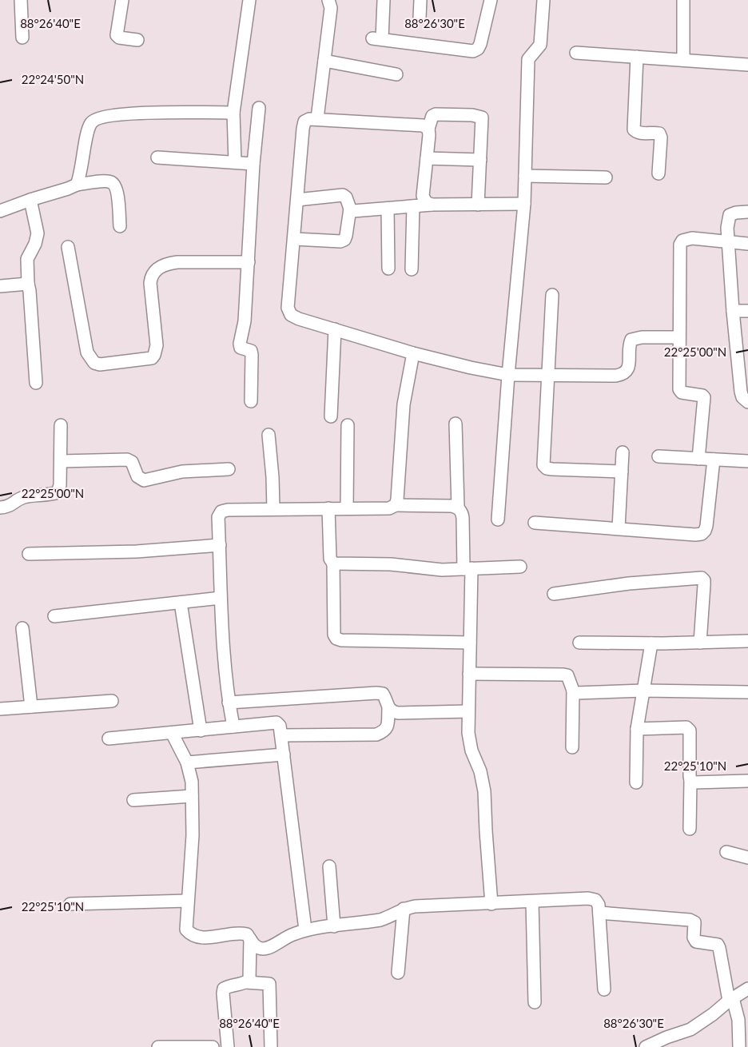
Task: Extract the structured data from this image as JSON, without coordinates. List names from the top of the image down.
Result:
{
  "coordinates": [
    "88°26'40\"E",
    "88°26'30\"E",
    "22°24'50\"N",
    "22°25'00\"N",
    "22°25'10\"N"
  ]
}
